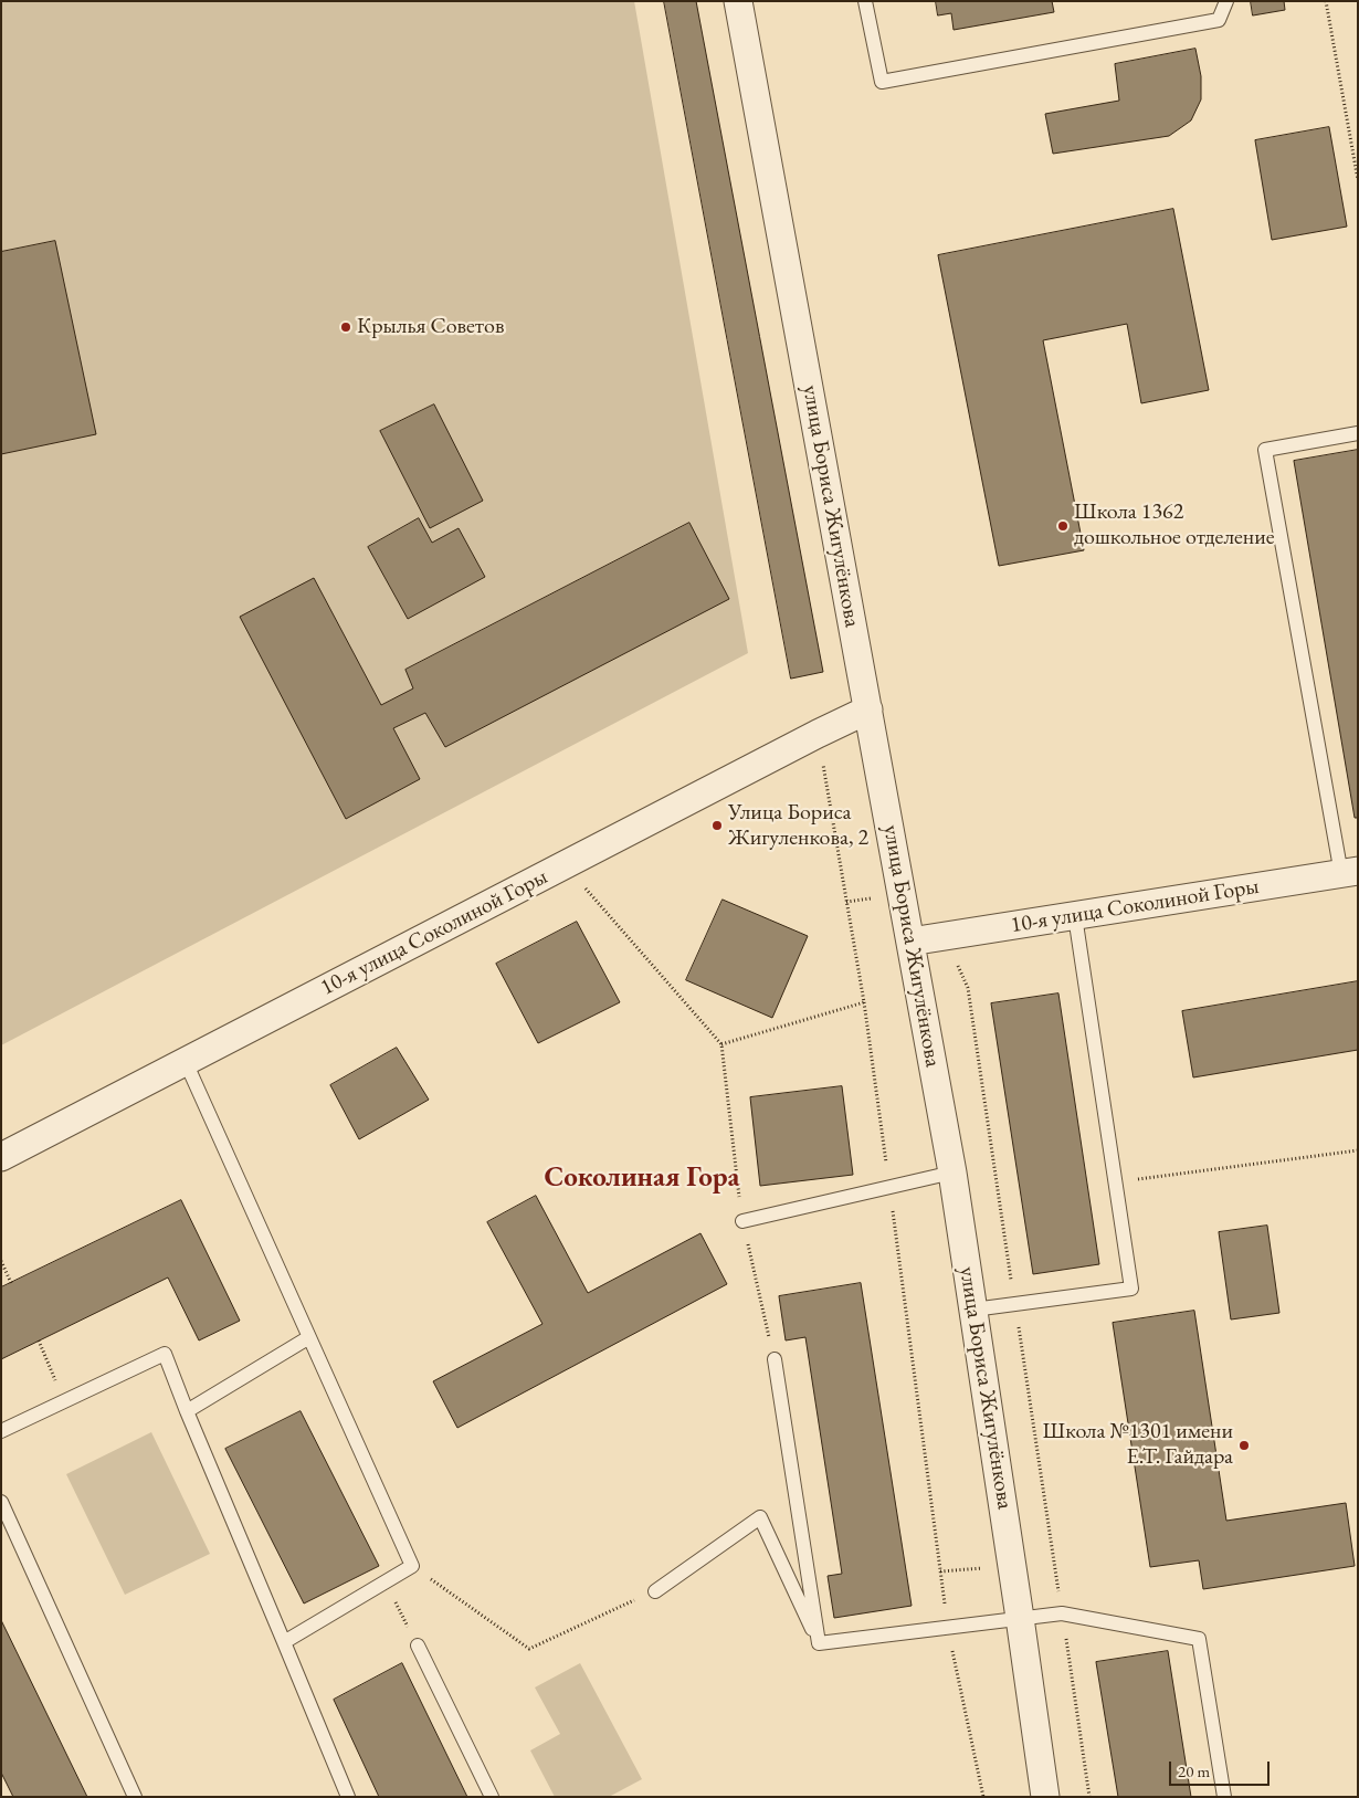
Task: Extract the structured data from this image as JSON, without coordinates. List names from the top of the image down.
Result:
{
  "streets": {
    "street": ["улица Бориса Жигулёнкова", "10-я улица Соколиной Горы"]
  },
  "crossings": [
    ["улица Бориса Жигулёнкова", "10-я улица Соколиной Горы"]
  ],
  "districts": ["Соколиная Гора"],
  "places": [
    "Крылья Советов",
    "Школа 1362 дошкольное отделение",
    "Улица Бориса Жигуленкова, 2",
    "Школа №1301 имени Е.Т. Гайдара"
  ],
  "scale_bar": "20 m"
}
